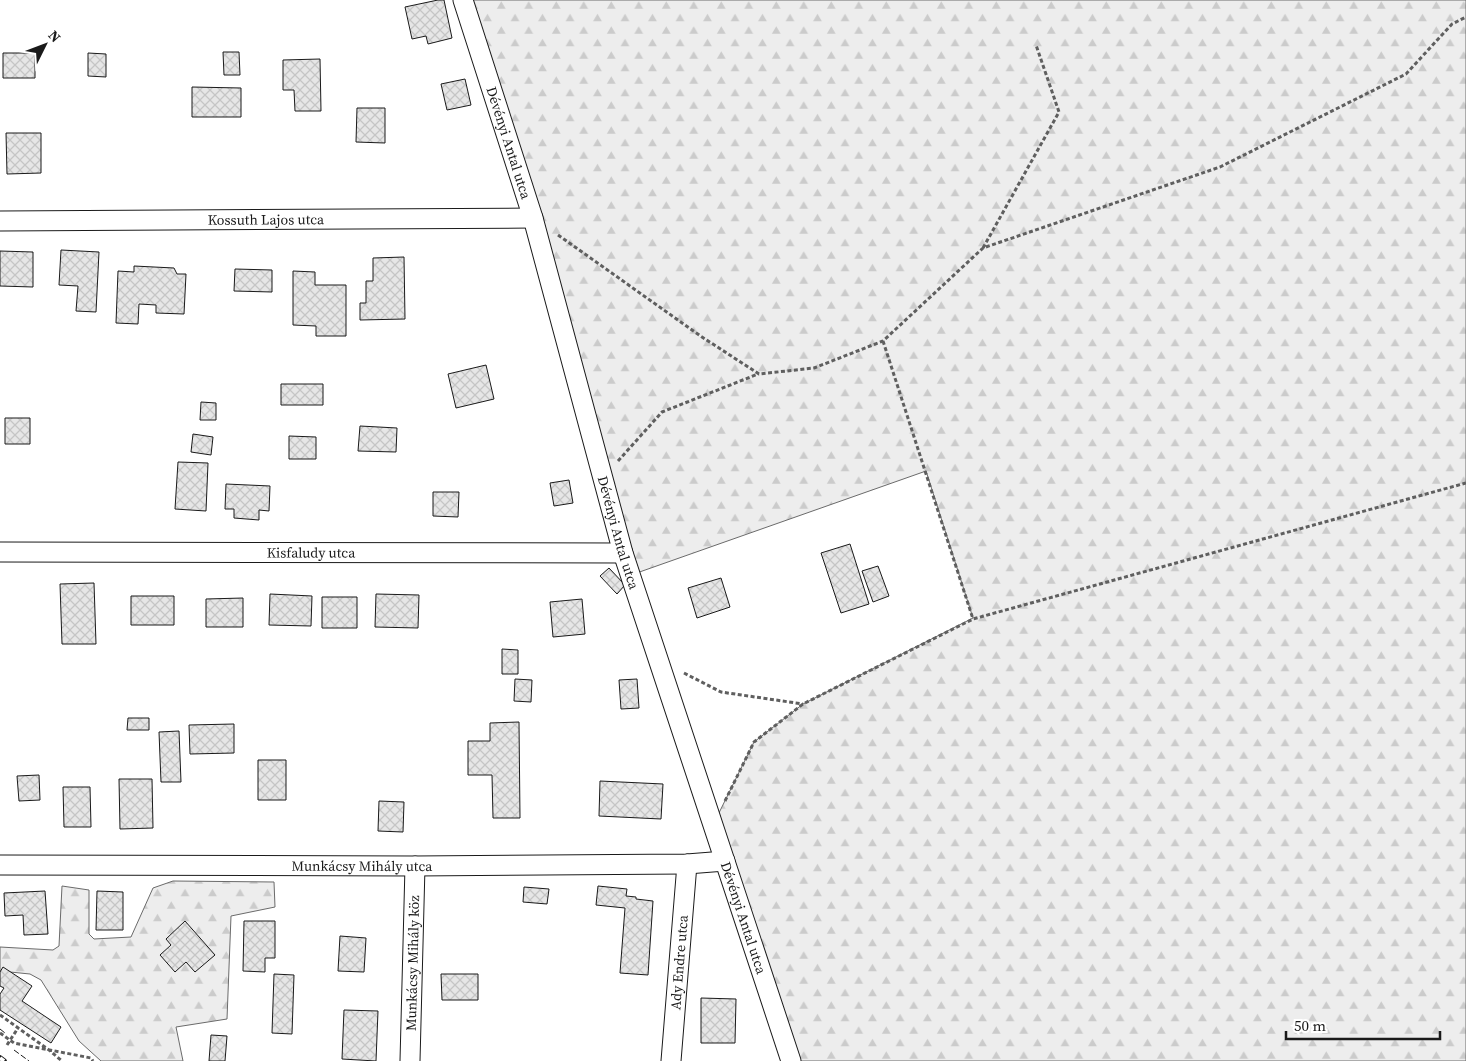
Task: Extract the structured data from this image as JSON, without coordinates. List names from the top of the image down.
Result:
{
  "streets": {
    "street": [
      "Dévényi Antal utca",
      "Kossuth Lajos utca",
      "Kisfaludy utca",
      "Munkácsy Mihály utca",
      "Ady Endre utca",
      "Munkácsy Mihály köz"
    ]
  },
  "crossings": [
    ["Dévényi Antal utca", "Kossuth Lajos utca"],
    ["Dévényi Antal utca", "Kisfaludy utca"],
    ["Dévényi Antal utca", "Munkácsy Mihály utca"],
    ["Munkácsy Mihály utca", "Ady Endre utca"],
    ["Munkácsy Mihály utca", "Munkácsy Mihály köz"]
  ],
  "scale_bar": "50 m",
  "north": "top right"
}
